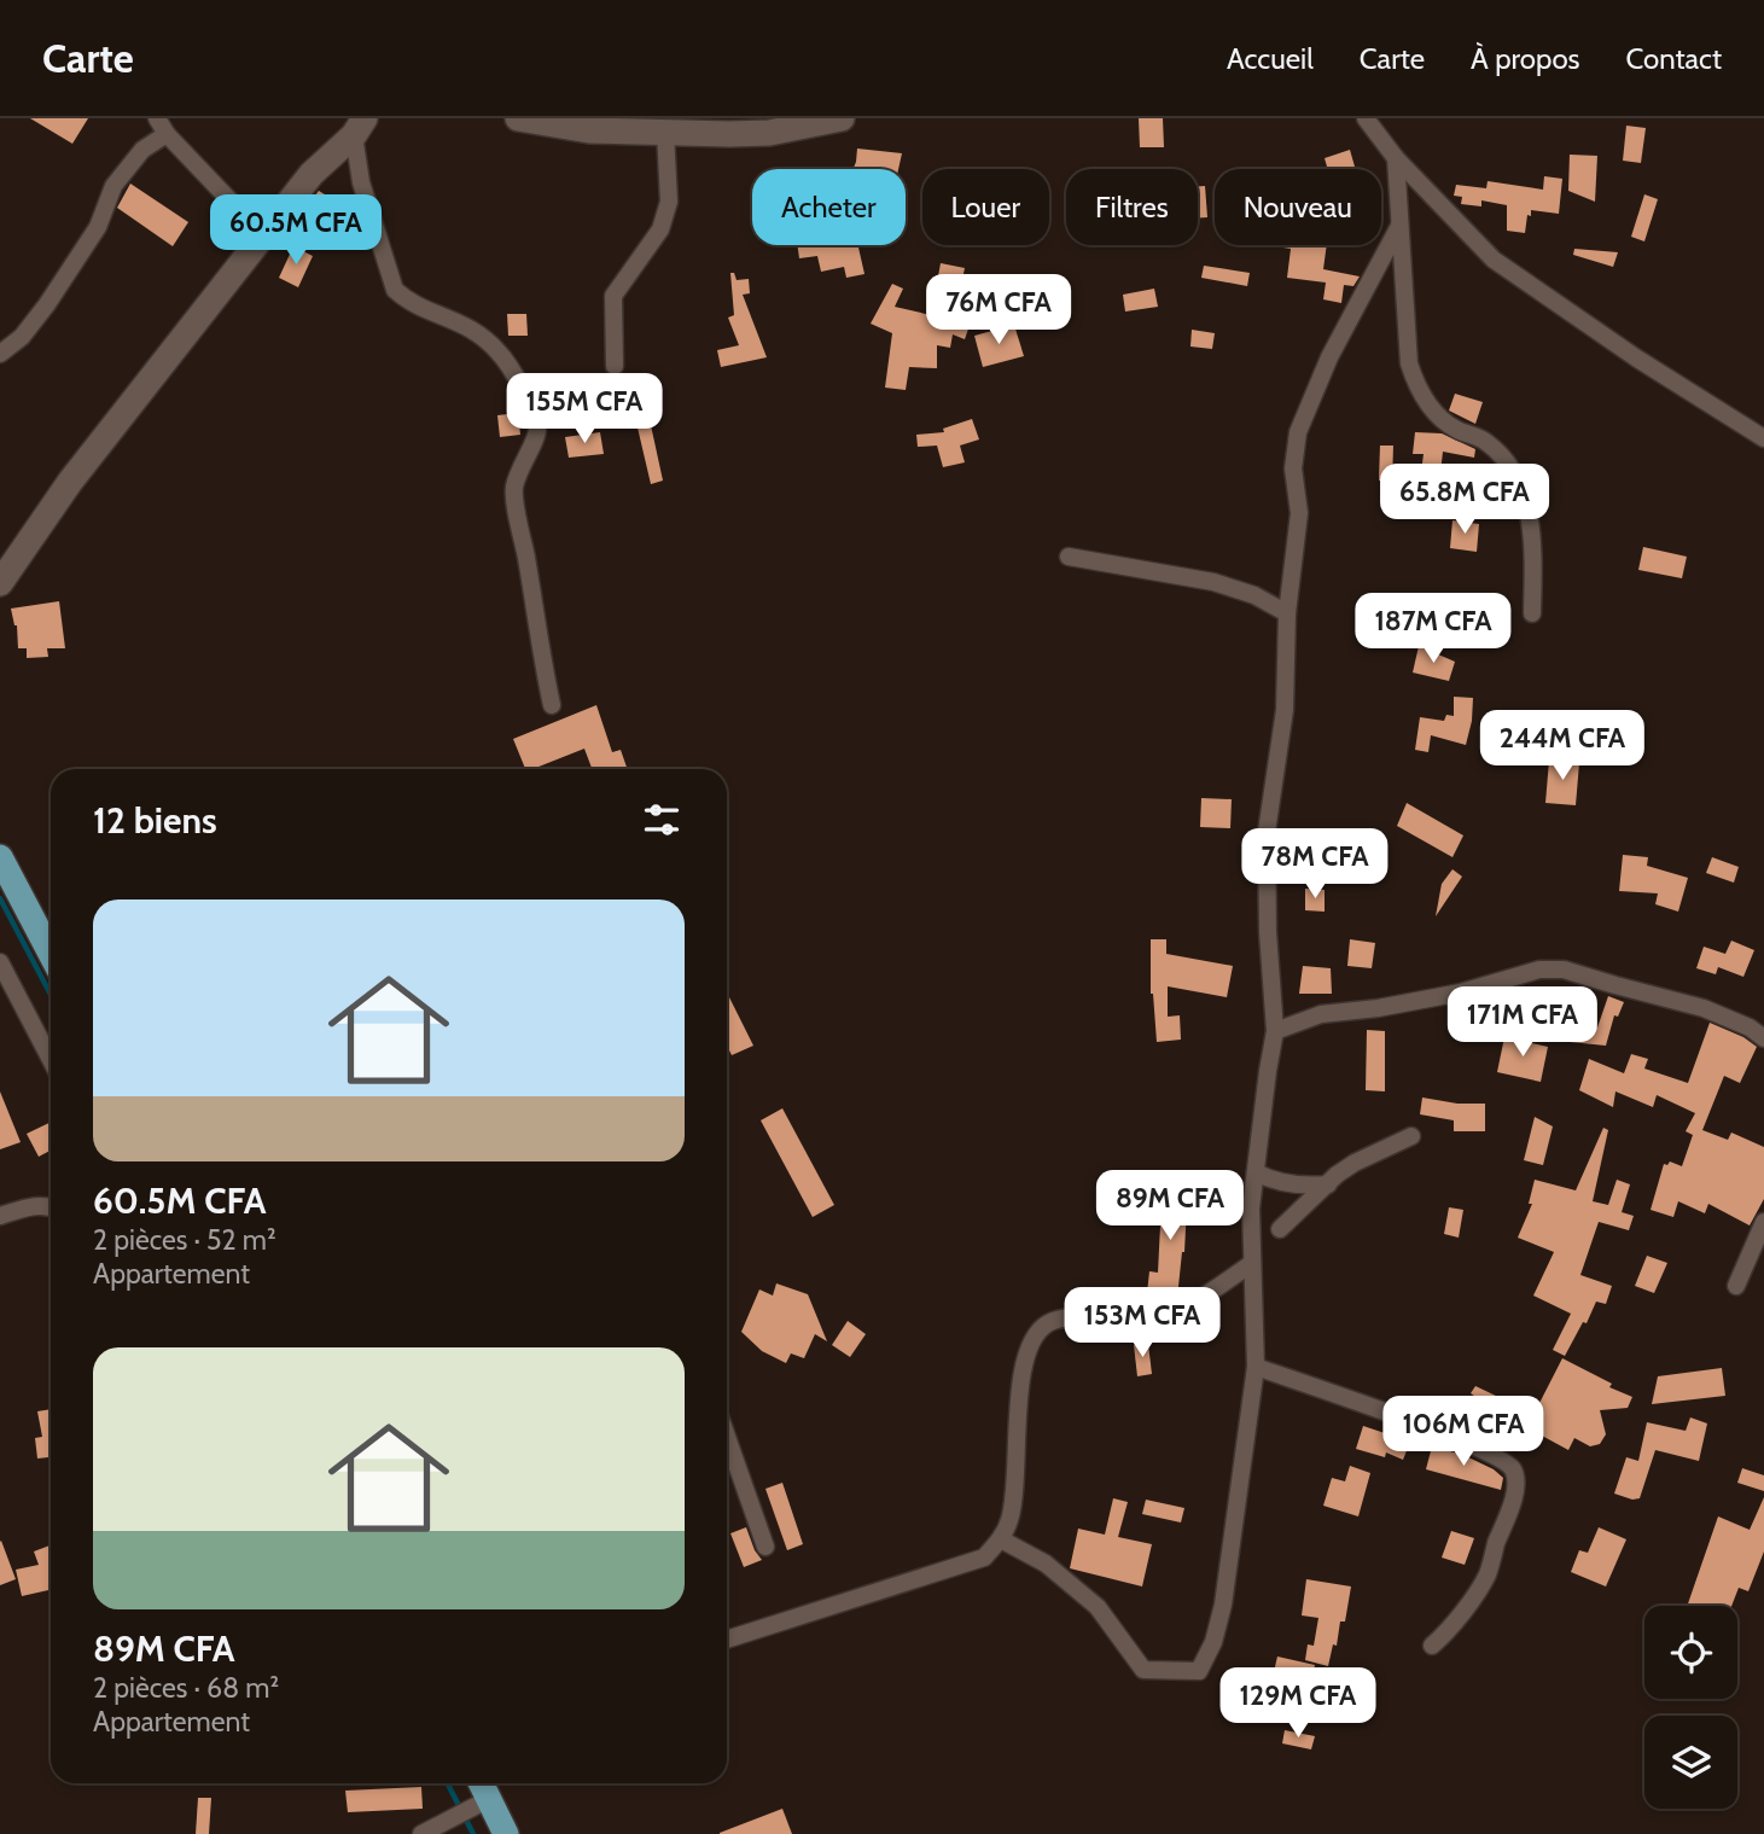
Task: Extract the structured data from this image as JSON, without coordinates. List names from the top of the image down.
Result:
{
  "page": {
    "header": "Carte",
    "nav": [
      "Accueil",
      "Carte",
      "À propos",
      "Contact"
    ],
    "chip": [
      "Acheter",
      "Louer",
      "Filtres",
      "Nouveau"
    ],
    "price": [
      "60.5M CFA",
      "76M CFA",
      "155M CFA",
      "65.8M CFA",
      "187M CFA",
      "244M CFA",
      "78M CFA",
      "171M CFA",
      "89M CFA",
      "153M CFA",
      "106M CFA",
      "129M CFA"
    ],
    "heading": "12 biens",
    "list": [
      {
        "name": "60.5M CFA",
        "note": "2 pièces · 52 m² · Appartement"
      },
      {
        "name": "89M CFA",
        "note": "2 pièces · 68 m² · Appartement"
      }
    ]
  }
}
